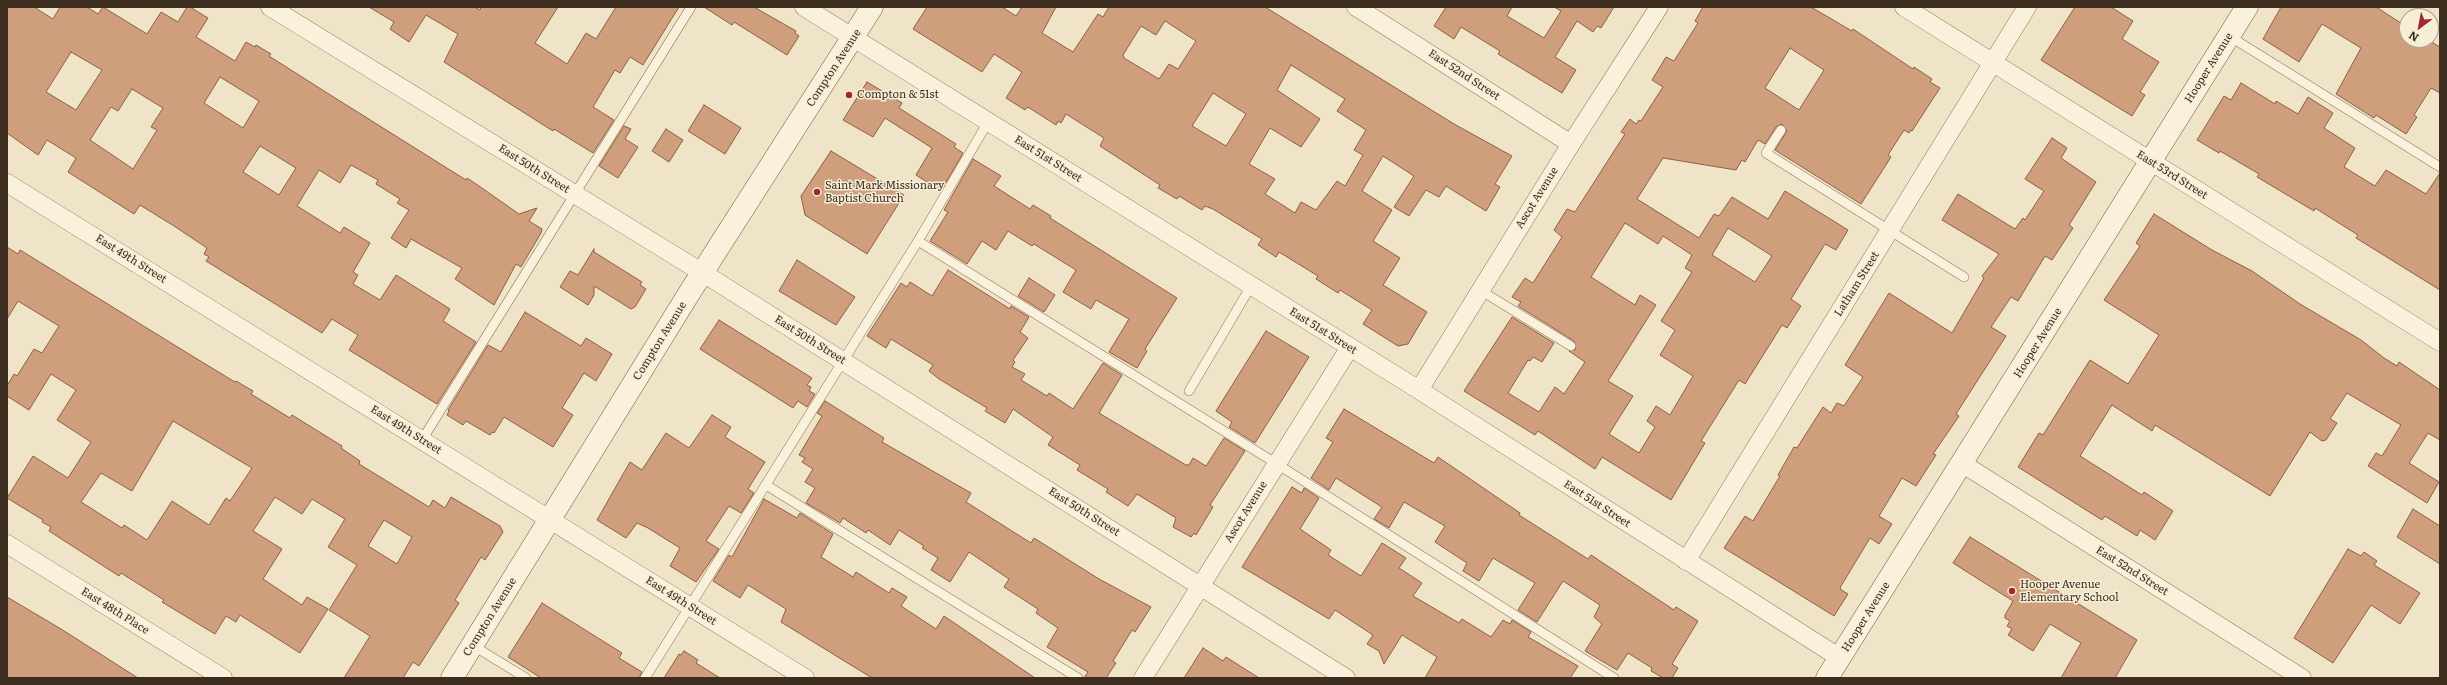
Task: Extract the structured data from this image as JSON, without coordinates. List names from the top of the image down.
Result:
{
  "streets": {
    "main road": ["Compton Avenue", "Hooper Avenue"],
    "street": [
      "East 52nd Street",
      "East 51st Street",
      "East 50th Street",
      "East 53rd Street",
      "Ascot Avenue",
      "East 49th Street",
      "Latham Street",
      "East 48th Place"
    ]
  },
  "crossings": [
    ["Compton Avenue", "East 51st Street"],
    ["Compton Avenue", "East 50th Street"],
    ["Compton Avenue", "East 49th Street"],
    ["Hooper Avenue", "East 52nd Street"],
    ["Hooper Avenue", "East 51st Street"],
    ["Hooper Avenue", "East 53rd Street"],
    ["East 52nd Street", "Ascot Avenue"],
    ["East 51st Street", "Ascot Avenue"],
    ["East 51st Street", "Latham Street"],
    ["East 50th Street", "Ascot Avenue"],
    ["East 53rd Street", "Latham Street"]
  ],
  "places": ["Compton & 51st", "Saint Mark Missionary Baptist Church", "Hooper Avenue Elementary School"],
  "north": "bottom left"
}
